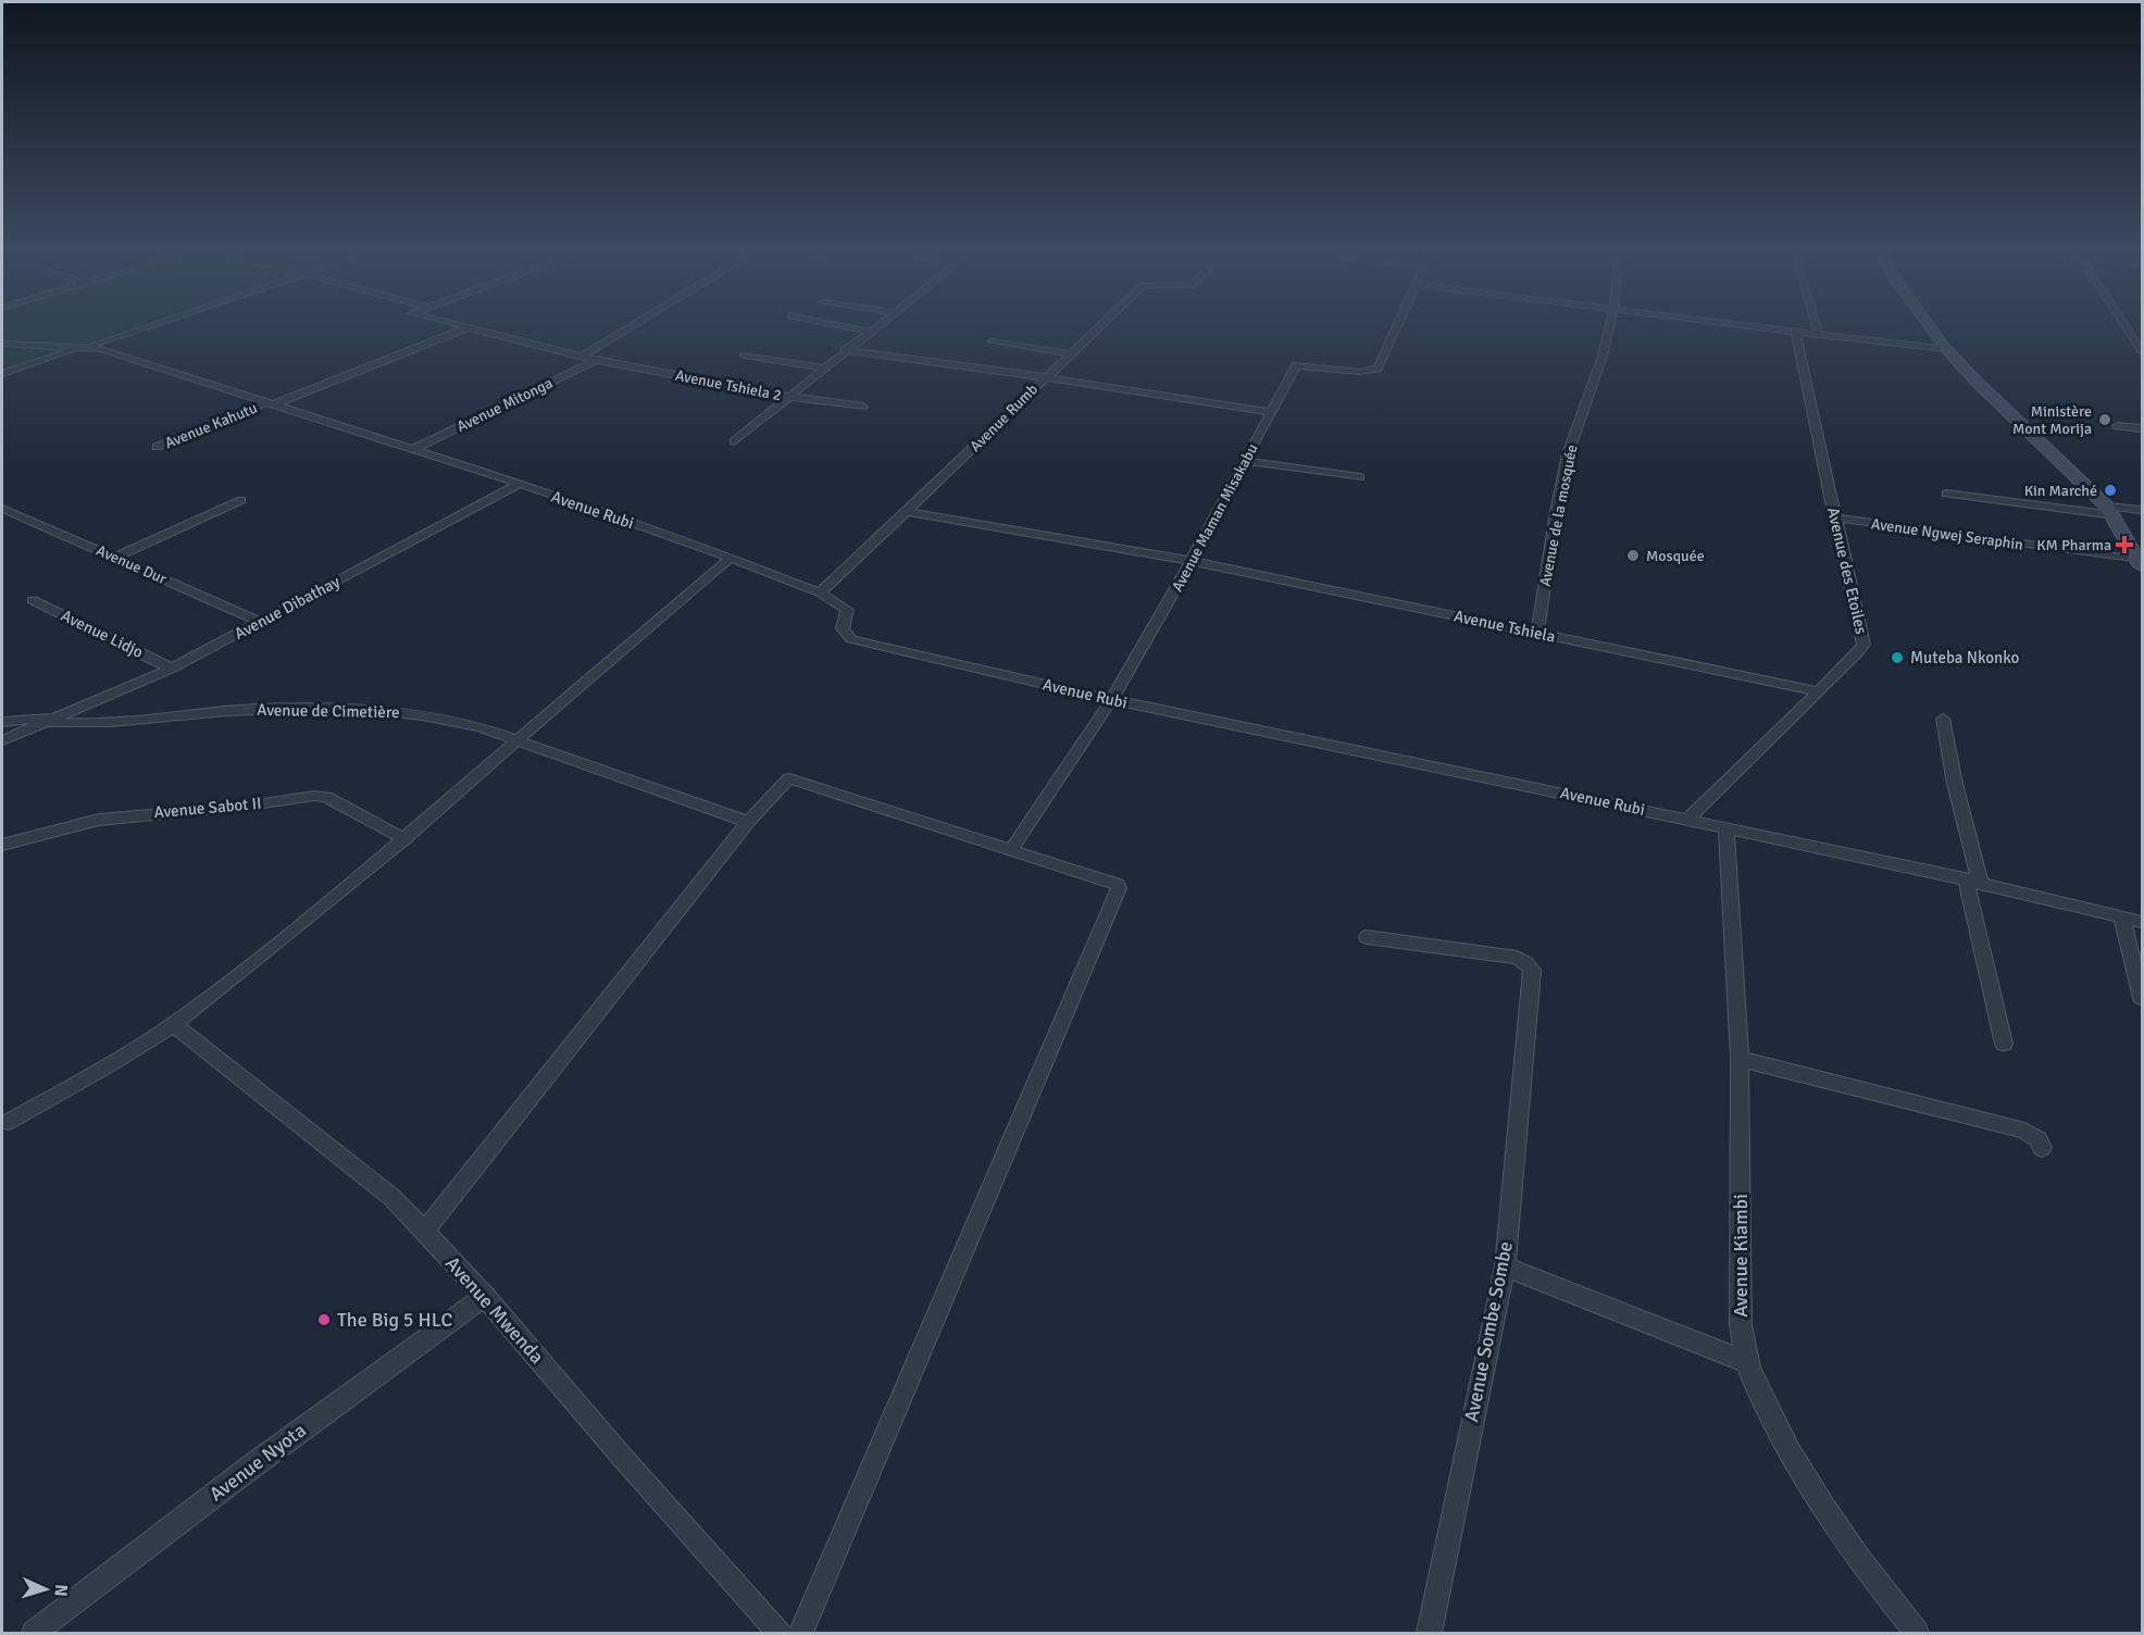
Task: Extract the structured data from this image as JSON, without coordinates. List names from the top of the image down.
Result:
{
  "streets": {
    "street": [
      "Avenue Tshiela 2",
      "Avenue Mitonga",
      "Avenue Rumb",
      "Avenue Kahutu",
      "Avenue Rubi",
      "Avenue de la mosquée",
      "Avenue Maman Misakabu",
      "Avenue Ngwej Seraphin",
      "Avenue Dur",
      "Avenue des Etoiles",
      "Avenue Dibathay",
      "Avenue Tshiela",
      "Avenue Lidjo",
      "Avenue de Cimetière",
      "Avenue Sabot II",
      "Avenue Kiambi",
      "Avenue Mwenda",
      "Avenue Sombe Sombe",
      "Avenue Nyota"
    ]
  },
  "crossings": [
    ["Avenue Tshiela 2", "Avenue Mitonga"],
    ["Avenue Mitonga", "Avenue Rubi"],
    ["Avenue Rumb", "Avenue Rubi"],
    ["Avenue Rumb", "Avenue Tshiela"],
    ["Avenue Kahutu", "Avenue Rubi"],
    ["Avenue Rubi", "Avenue Maman Misakabu"],
    ["Avenue Rubi", "Avenue des Etoiles"],
    ["Avenue Rubi", "Avenue Dibathay"],
    ["Avenue Rubi", "Avenue Kiambi"],
    ["Avenue de la mosquée", "Avenue Tshiela"],
    ["Avenue Maman Misakabu", "Avenue Tshiela"],
    ["Avenue Ngwej Seraphin", "Avenue des Etoiles"],
    ["Avenue Dur", "Avenue Dibathay"],
    ["Avenue des Etoiles", "Avenue Tshiela"],
    ["Avenue Dibathay", "Avenue Lidjo"],
    ["Avenue Dibathay", "Avenue de Cimetière"],
    ["Avenue Mwenda", "Avenue Nyota"]
  ],
  "places": {
    "other": [
      "Ministère Mont Morija",
      "Kin Marché",
      "Mosquée",
      "Muteba Nkonko",
      "The Big 5 HLC"
    ],
    "health": ["KM Pharma"]
  },
  "north": "right"
}
